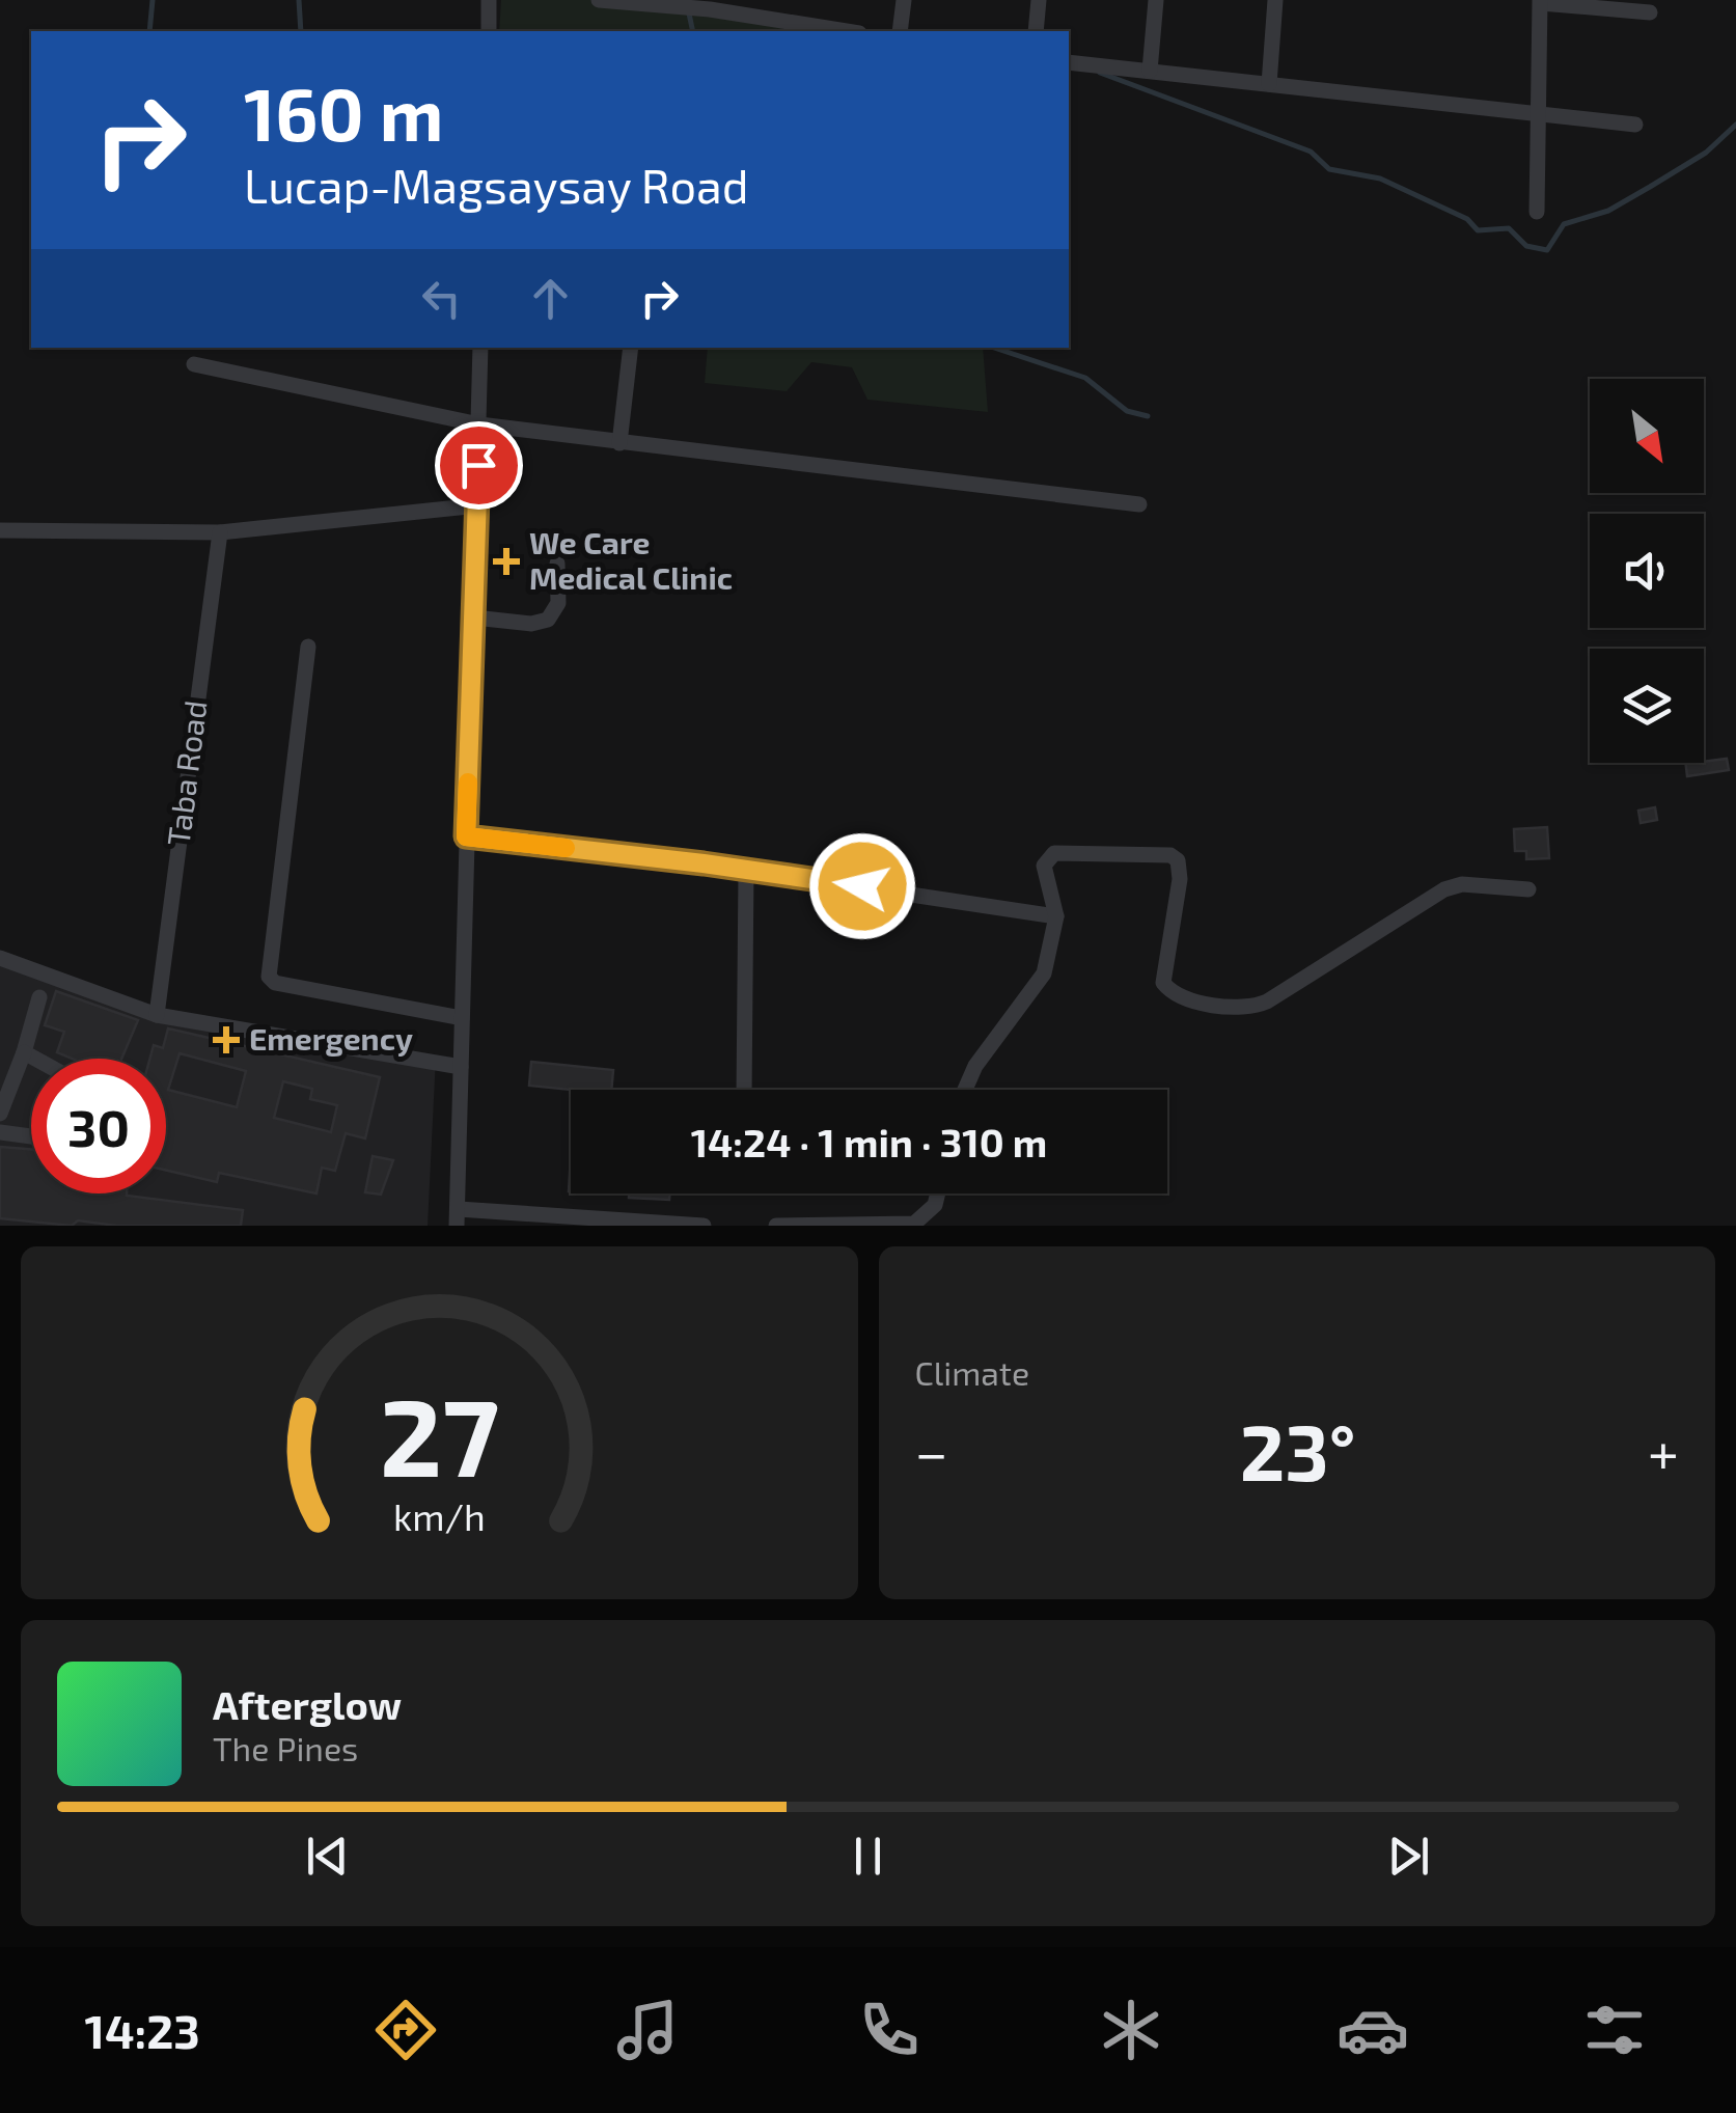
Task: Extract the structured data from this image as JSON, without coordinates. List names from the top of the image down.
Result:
{
  "streets": {
    "street": ["Taba Road"]
  },
  "places": {
    "health": ["We Care Medical Clinic", "Emergency"]
  },
  "north": "bottom right",
  "page": {
    "turn": ["160 m", "Lucap-Magsaysay Road"],
    "limit": "30",
    "trip": "14:24 · 1 min · 310 m",
    "tile": "Climate",
    "heat": ["−", "23°", "+"],
    "song": ["Afterglow", "The Pines"],
    "tabs": "14:23",
    "gauge": ["27", "km/h"]
  }
}
